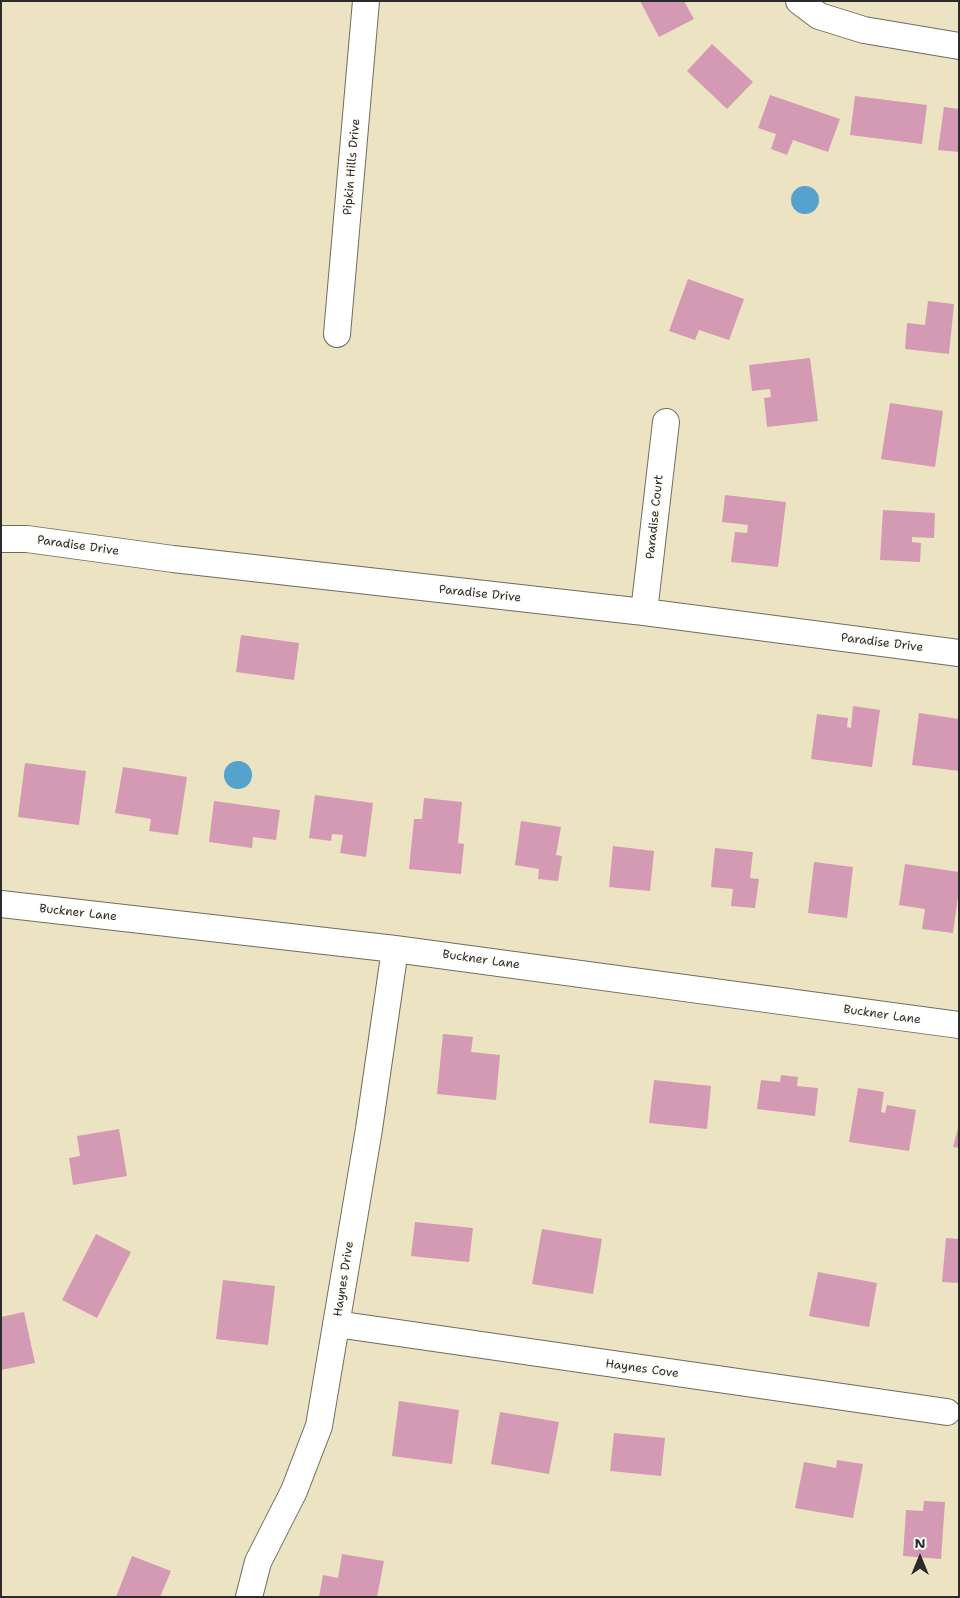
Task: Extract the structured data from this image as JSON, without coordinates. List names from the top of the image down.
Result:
{
  "streets": {
    "street": [
      "Pipkin Hills Drive",
      "Paradise Court",
      "Paradise Drive",
      "Buckner Lane",
      "Haynes Drive",
      "Haynes Cove"
    ]
  },
  "crossings": [
    ["Paradise Court", "Paradise Drive"],
    ["Buckner Lane", "Haynes Drive"],
    ["Haynes Drive", "Haynes Cove"]
  ],
  "north": "top"
}
